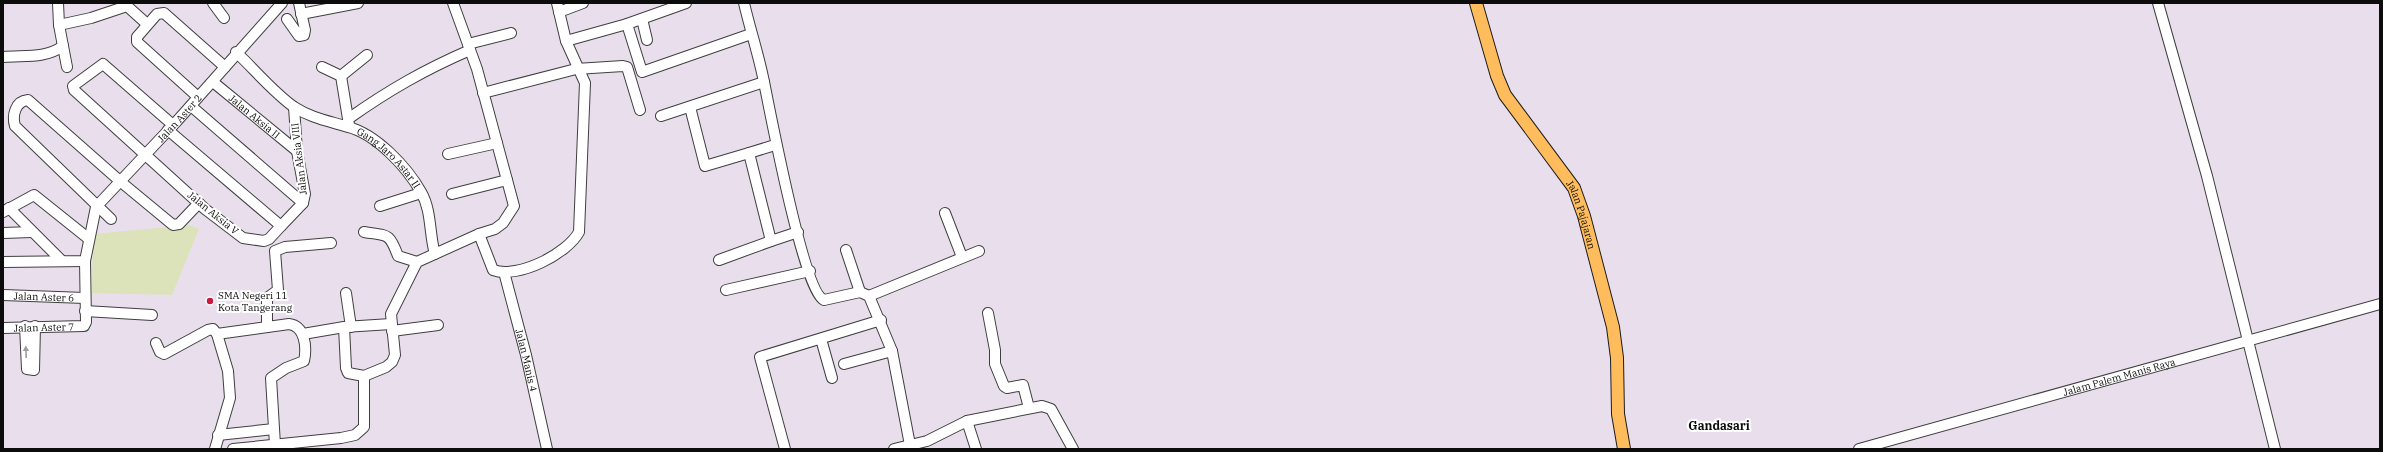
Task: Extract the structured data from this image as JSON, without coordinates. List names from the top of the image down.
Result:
{
  "streets": {
    "main road": ["Jalan Pajajaran"],
    "street": [
      "Jalan Aksia II",
      "Jalan Aster 2",
      "Jalan Aksia VIII",
      "Gang Jaro Astar II",
      "Jalan Aksia V",
      "Jalan Aster 6",
      "Jalan Aster 7",
      "Jalan Manis 4",
      "Jalam Palem Manis Raya"
    ]
  },
  "crossings": [
    ["Jalan Aksia II", "Jalan Aster 2"],
    ["Jalan Aksia II", "Jalan Aksia VIII"],
    ["Jalan Aster 2", "Gang Jaro Astar II"],
    ["Jalan Aster 2", "Jalan Aksia V"],
    ["Jalan Aksia VIII", "Gang Jaro Astar II"],
    ["Jalan Aksia VIII", "Jalan Aksia V"]
  ],
  "districts": ["Gandasari"],
  "places": ["SMA Negeri 11 Kota Tangerang"]
}
